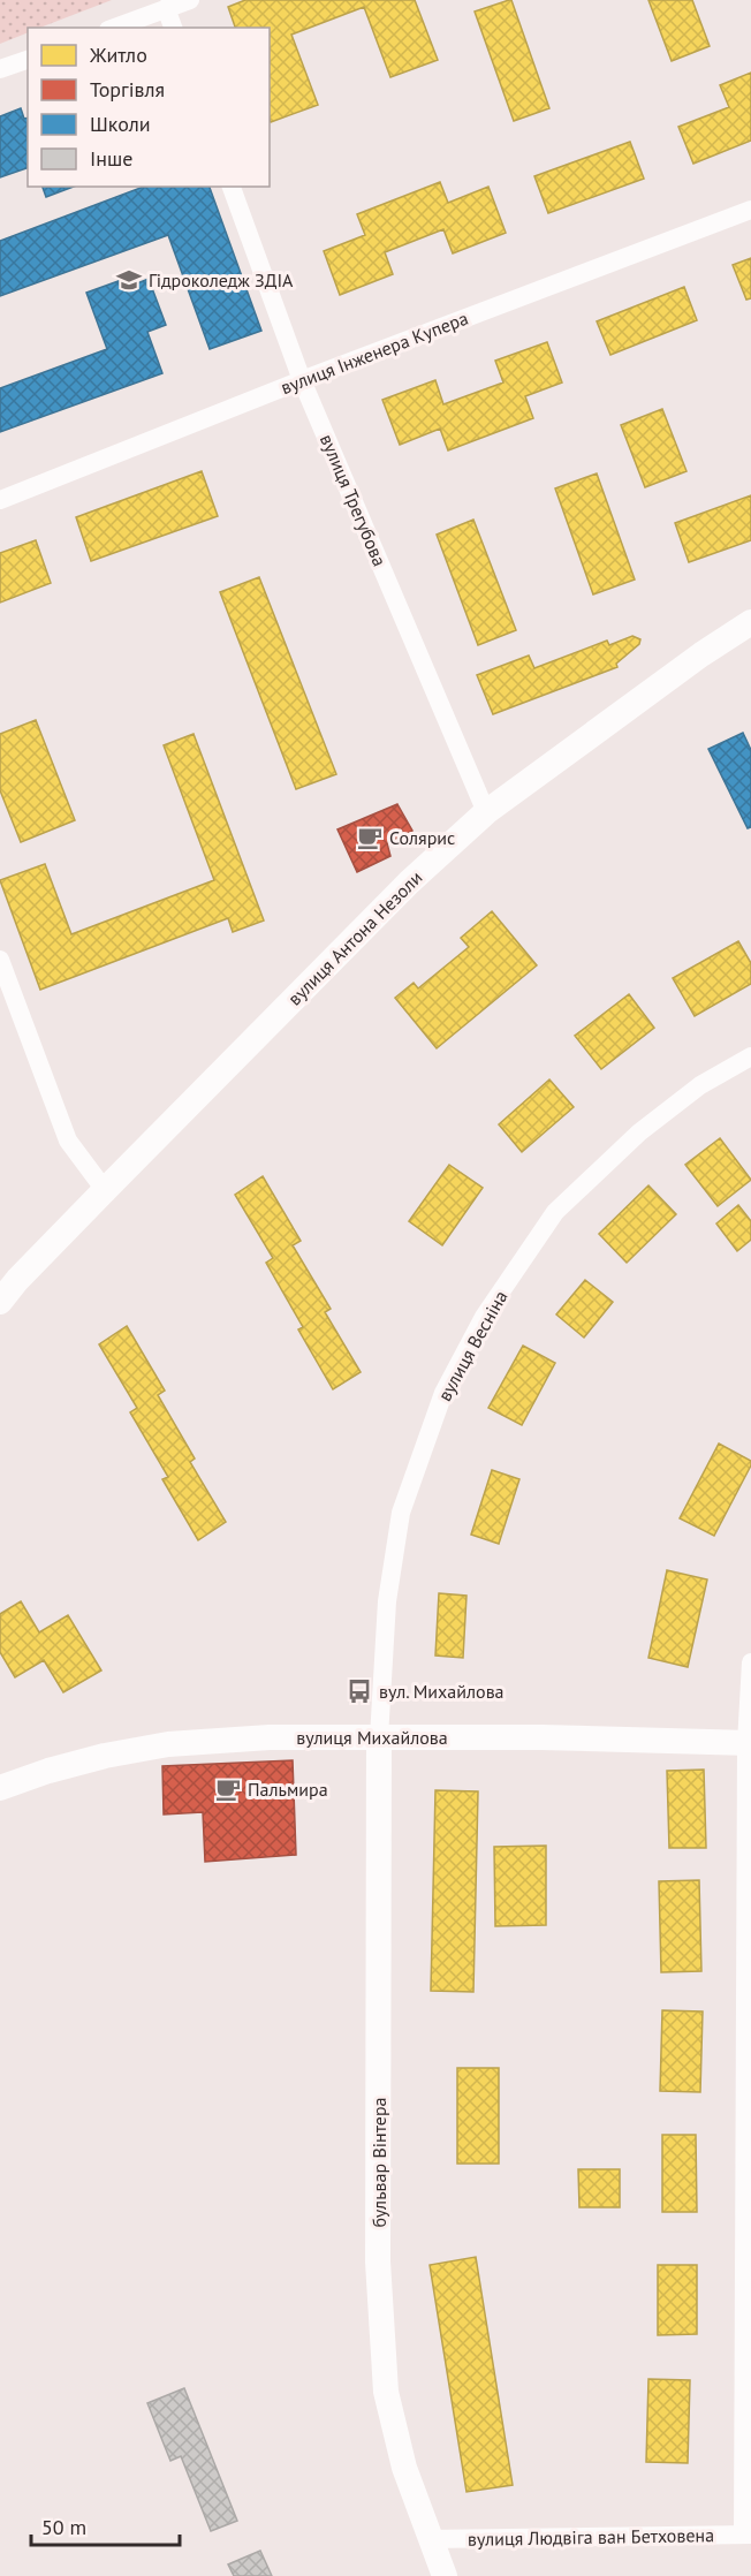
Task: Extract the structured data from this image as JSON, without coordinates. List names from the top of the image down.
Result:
{
  "streets": {
    "street": [
      "вулиця Інженера Купера",
      "вулиця Трегубова",
      "вулиця Антона Незоли",
      "вулиця Весніна",
      "вулиця Михайлова",
      "бульвар Вінтера",
      "вулиця Людвіга ван Бетховена"
    ]
  },
  "crossings": [
    ["вулиця Інженера Купера", "вулиця Трегубова"],
    ["вулиця Трегубова", "вулиця Антона Незоли"],
    ["вулиця Весніна", "вулиця Михайлова"],
    ["вулиця Весніна", "бульвар Вінтера"],
    ["вулиця Михайлова", "бульвар Вінтера"],
    ["бульвар Вінтера", "вулиця Людвіга ван Бетховена"]
  ],
  "places": {
    "school or university": ["Гідроколедж ЗДIА"],
    "cafe": ["Солярис", "Пальмира"],
    "bus stop": ["вул. Михайлова"]
  },
  "legend": [
    "Житло",
    "Торгівля",
    "Школи",
    "Інше"
  ],
  "scale_bar": "50 m"
}
